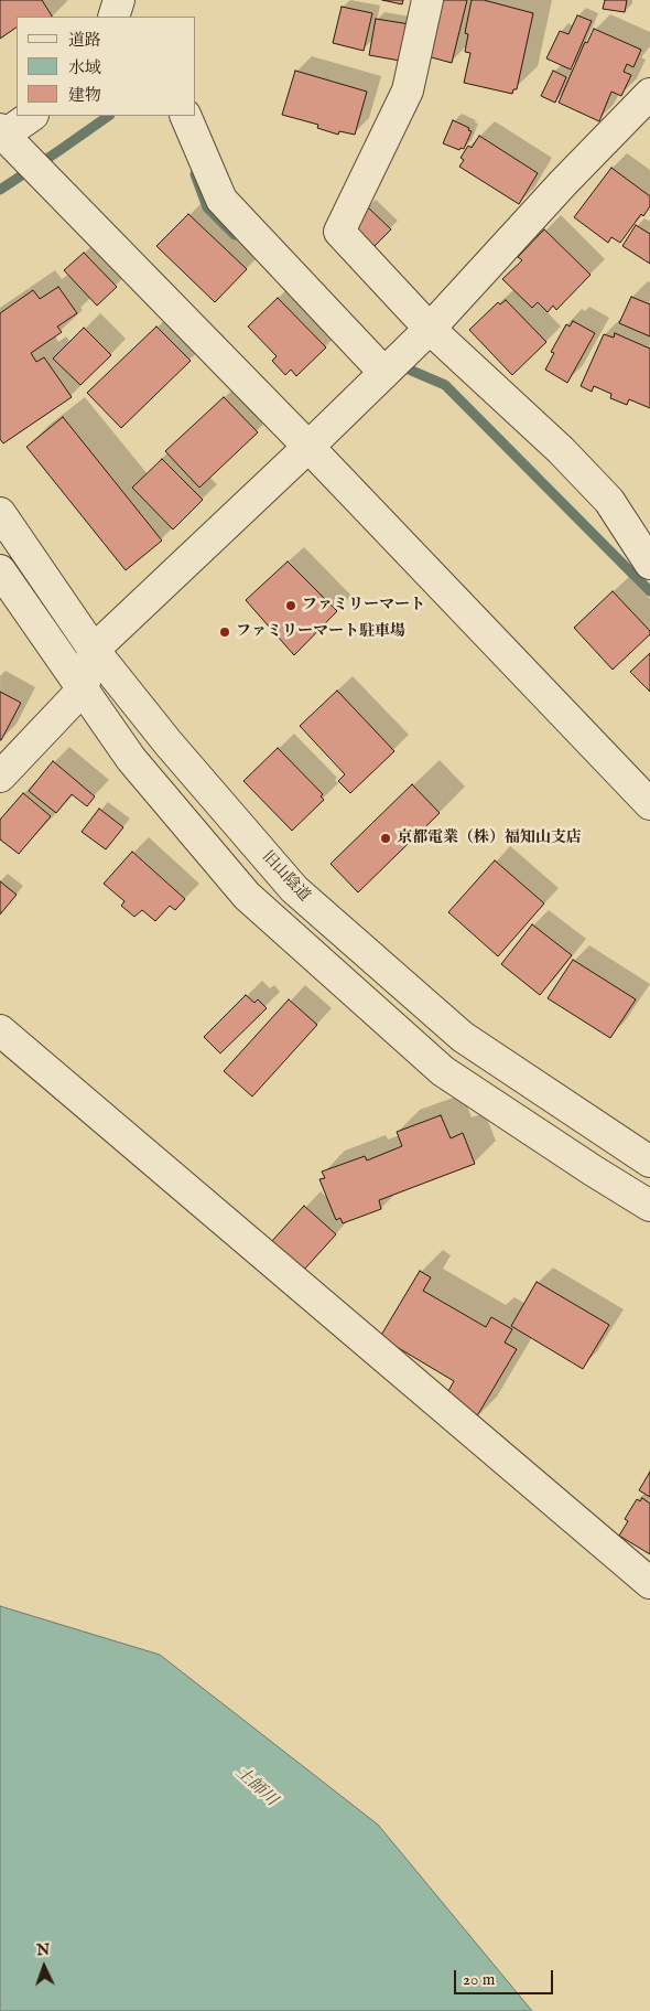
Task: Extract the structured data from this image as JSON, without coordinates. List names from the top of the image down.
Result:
{
  "streets": {
    "street": ["旧山陰道"]
  },
  "water": ["土師川"],
  "places": ["ファミリーマート", "ファミリーマート駐車場", "京都電業（株）福知山支店"],
  "legend": ["道路", "水域", "建物"],
  "scale_bar": "20 m",
  "north": "top"
}
